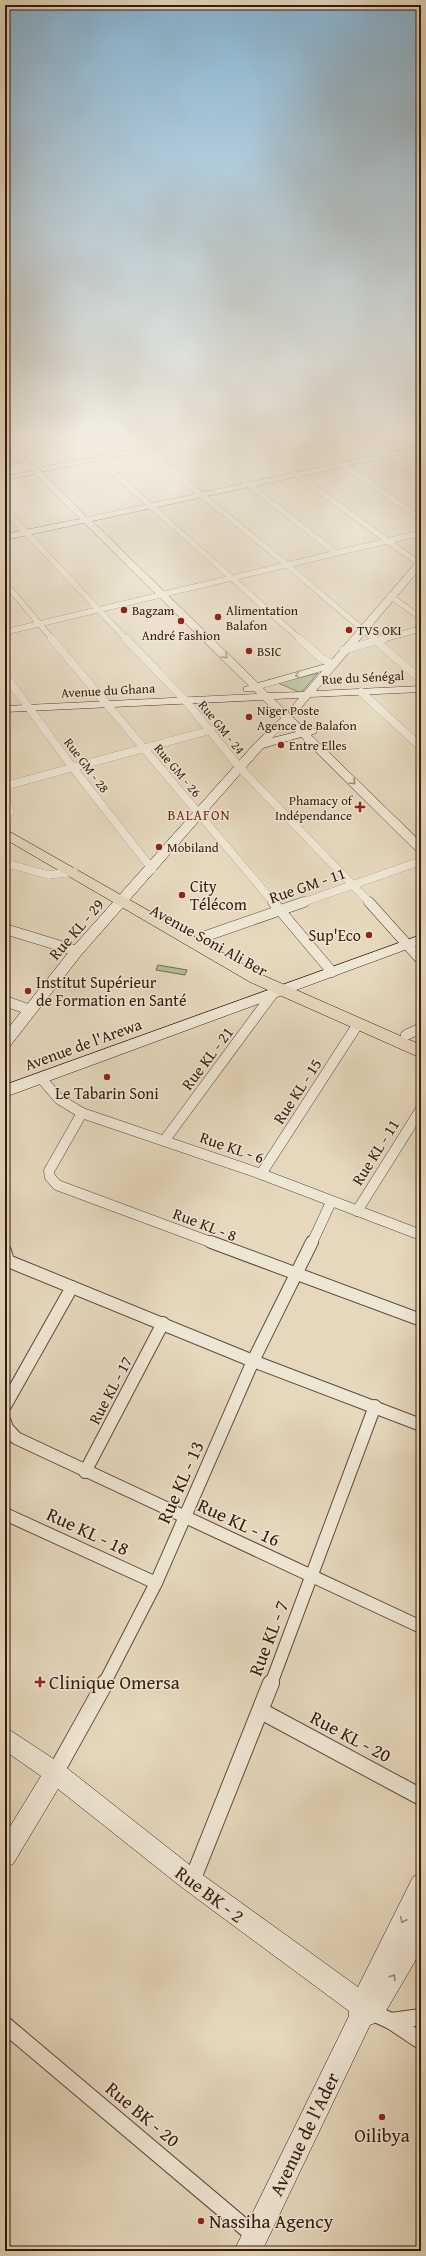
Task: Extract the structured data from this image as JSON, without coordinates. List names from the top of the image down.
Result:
{
  "streets": {
    "main road": ["Avenue Soni Ali Ber"],
    "street": [
      "Rue du Sénégal",
      "Avenue du Ghana",
      "Rue GM - 24",
      "Rue GM - 28",
      "Rue GM - 26",
      "Rue GM - 11",
      "Rue KL - 29",
      "Avenue de l'Arewa",
      "Rue KL - 21",
      "Rue KL - 15",
      "Rue KL - 6",
      "Rue KL - 11",
      "Rue KL - 8",
      "Rue KL - 17",
      "Rue KL - 13",
      "Rue KL - 16",
      "Rue KL - 18",
      "Rue KL - 7",
      "Rue KL - 20",
      "Rue BK - 2",
      "Rue BK - 20",
      "Avenue de l'Ader"
    ]
  },
  "crossings": [
    ["Rue du Sénégal", "Avenue du Ghana"],
    ["Rue du Sénégal", "Rue KL - 29"],
    ["Avenue du Ghana", "Rue GM - 24"],
    ["Avenue du Ghana", "Rue GM - 28"],
    ["Avenue du Ghana", "Rue GM - 26"],
    ["Avenue du Ghana", "Rue KL - 29"],
    ["Rue GM - 24", "Rue GM - 11"],
    ["Rue GM - 24", "Rue KL - 29"],
    ["Rue GM - 24", "Avenue de l'Arewa"],
    ["Rue GM - 28", "Rue KL - 29"],
    ["Rue GM - 26", "Rue GM - 11"],
    ["Rue GM - 26", "Rue KL - 29"],
    ["Rue GM - 26", "Avenue de l'Arewa"],
    ["Rue GM - 11", "Avenue Soni Ali Ber"],
    ["Rue KL - 29", "Avenue Soni Ali Ber"],
    ["Avenue Soni Ali Ber", "Avenue de l'Arewa"],
    ["Avenue Soni Ali Ber", "Rue KL - 21"],
    ["Avenue Soni Ali Ber", "Rue KL - 15"],
    ["Avenue de l'Arewa", "Rue KL - 21"],
    ["Avenue de l'Arewa", "Rue KL - 6"],
    ["Rue KL - 21", "Rue KL - 6"],
    ["Rue KL - 15", "Rue KL - 6"],
    ["Rue KL - 6", "Rue KL - 11"],
    ["Rue KL - 6", "Rue KL - 8"],
    ["Rue KL - 6", "Rue KL - 13"],
    ["Rue KL - 8", "Rue KL - 13"],
    ["Rue KL - 17", "Rue KL - 16"],
    ["Rue KL - 13", "Rue KL - 16"],
    ["Rue KL - 13", "Rue KL - 18"],
    ["Rue KL - 13", "Rue BK - 2"],
    ["Rue KL - 16", "Rue KL - 7"],
    ["Rue KL - 7", "Rue KL - 20"],
    ["Rue KL - 7", "Rue BK - 2"],
    ["Rue BK - 2", "Avenue de l'Ader"],
    ["Rue BK - 20", "Avenue de l'Ader"]
  ],
  "districts": ["BALAFON"],
  "places": {
    "other": [
      "Bagzam",
      "Alimentation Balafon",
      "André Fashion",
      "TVS OKI",
      "BSIC",
      "Niger Poste Agence de Balafon",
      "Entre Elles",
      "Mobiland",
      "City Télécom",
      "Sup'Eco",
      "Institut Supérieur de Formation en Santé",
      "Le Tabarin Soni",
      "Oilibya",
      "Nassiha Agency"
    ],
    "health": ["Phamacy of Indépendance", "Clinique Omersa"]
  }
}
